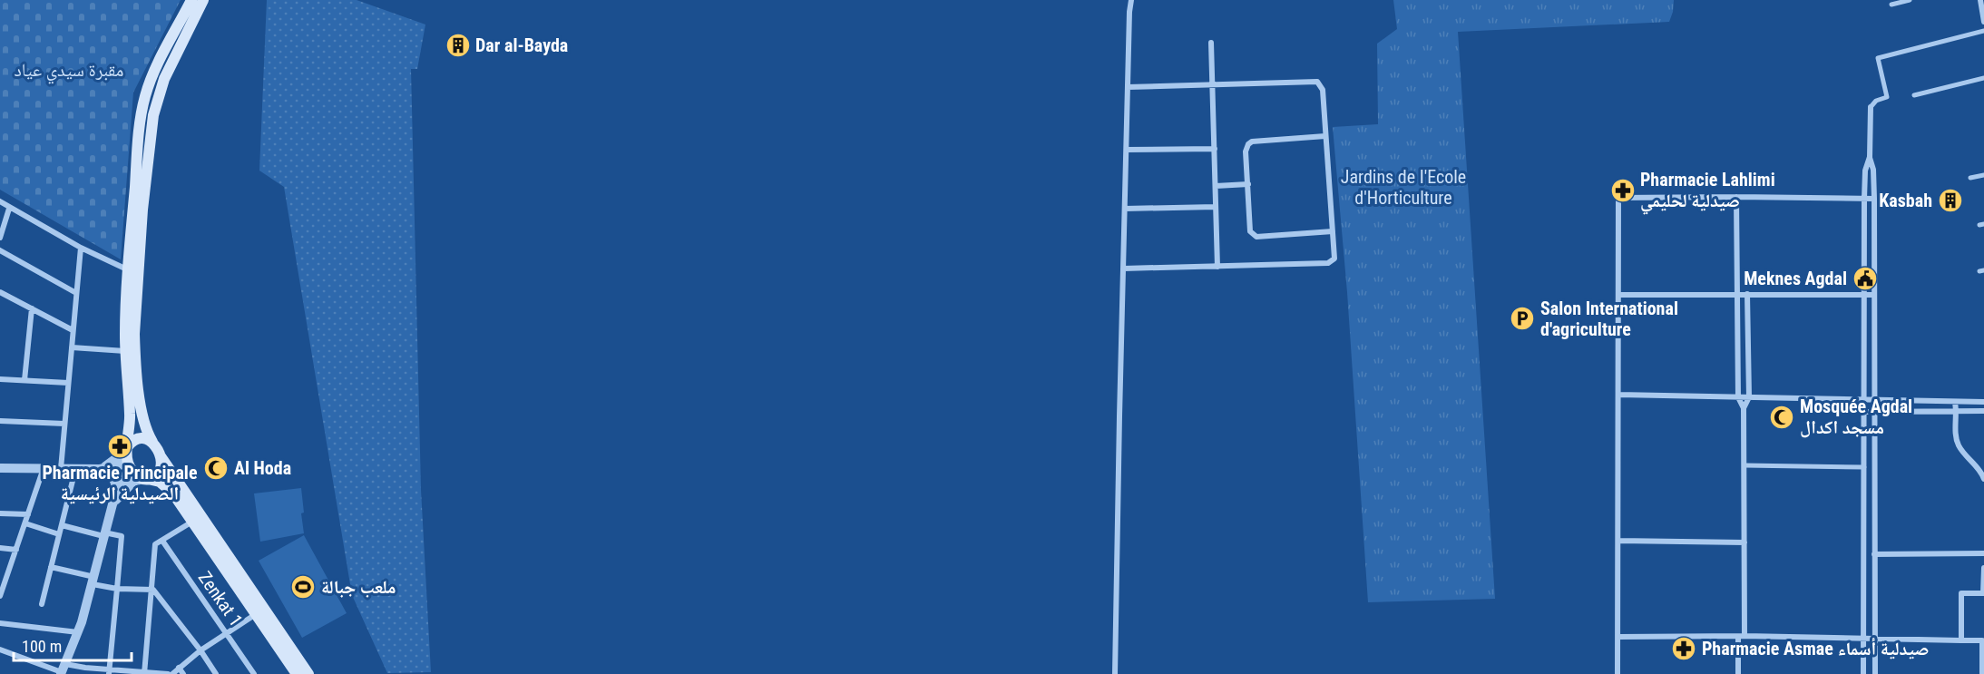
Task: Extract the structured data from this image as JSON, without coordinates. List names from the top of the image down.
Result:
{
  "streets": {
    "street": ["Zenkat 1"]
  },
  "parks": ["مقبرة سيدي عياد", "Jardins de I'Ecole d'Horticulture"],
  "places": {
    "building": ["Dar al-Bayda", "Kasbah"],
    "pharmacy": ["Pharmacie Lahlimi صيدلية لحليمي", "Pharmacie Principale الصيدلية الرئيسية", "Pharmacie Asmae صيدلية أسماء"],
    "public building": ["Meknes Agdal"],
    "parking": ["Salon International d'agriculture"],
    "mosque": ["Mosquée Agdal مسجد اكدال", "Al Hoda"],
    "sports": ["ملعب جبالة"]
  },
  "scale_bar": "100 m"
}
